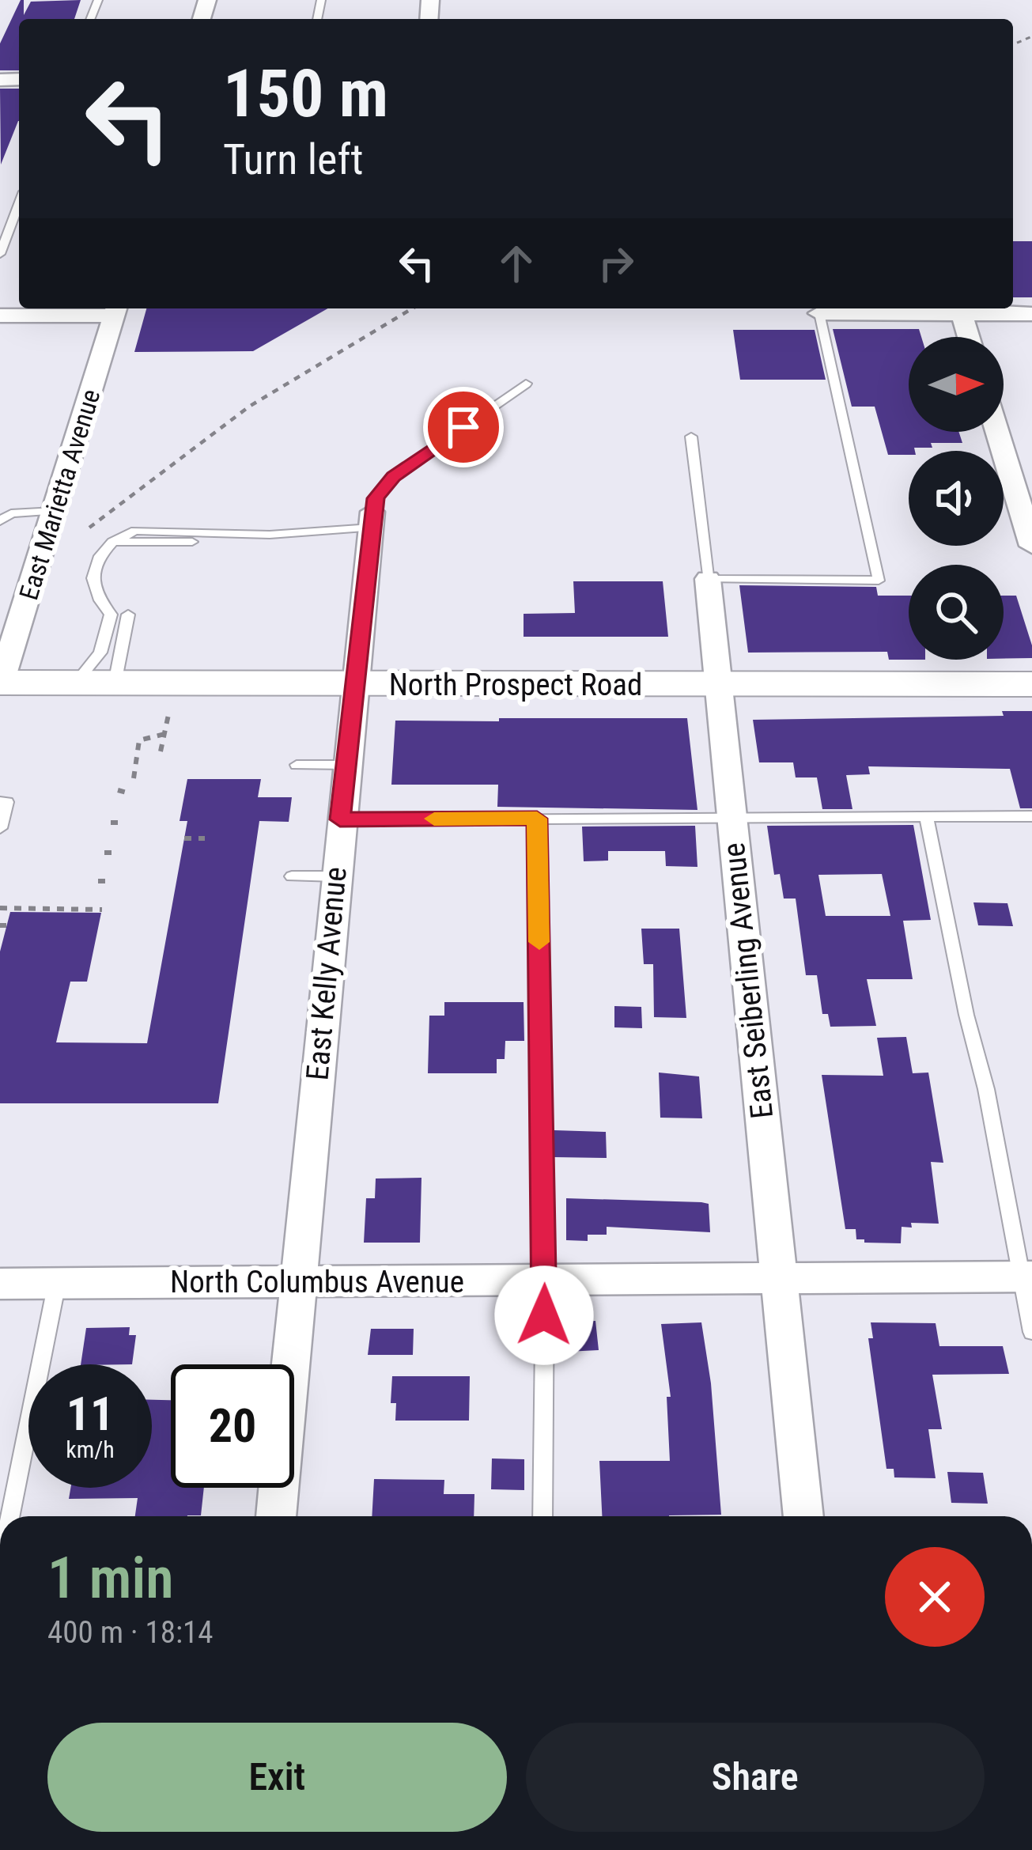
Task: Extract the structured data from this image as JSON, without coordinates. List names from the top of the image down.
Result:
{
  "streets": {
    "main road": ["North Prospect Road"],
    "street": [
      "East Marietta Avenue",
      "East Kelly Avenue",
      "East Seiberling Avenue",
      "North Columbus Avenue"
    ]
  },
  "crossings": [
    ["East Marietta Avenue", "North Prospect Road"],
    ["North Prospect Road", "East Kelly Avenue"],
    ["North Prospect Road", "East Seiberling Avenue"],
    ["East Kelly Avenue", "North Columbus Avenue"],
    ["East Seiberling Avenue", "North Columbus Avenue"]
  ],
  "north": "right",
  "page": {
    "turn": ["150 m", "Turn left"],
    "speed": "11 km/h",
    "limit": "20",
    "heading": ["1 min", "400 m · 18:14"],
    "buttons": ["Exit", "Share"]
  }
}
